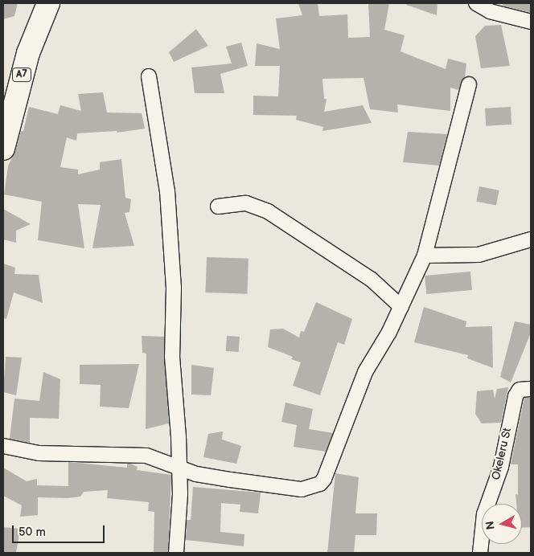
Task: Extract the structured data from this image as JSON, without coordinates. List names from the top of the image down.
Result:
{
  "streets": {
    "highway": ["A7"],
    "street": ["Okeleru St"]
  },
  "scale_bar": "50 m",
  "north": "left"
}
